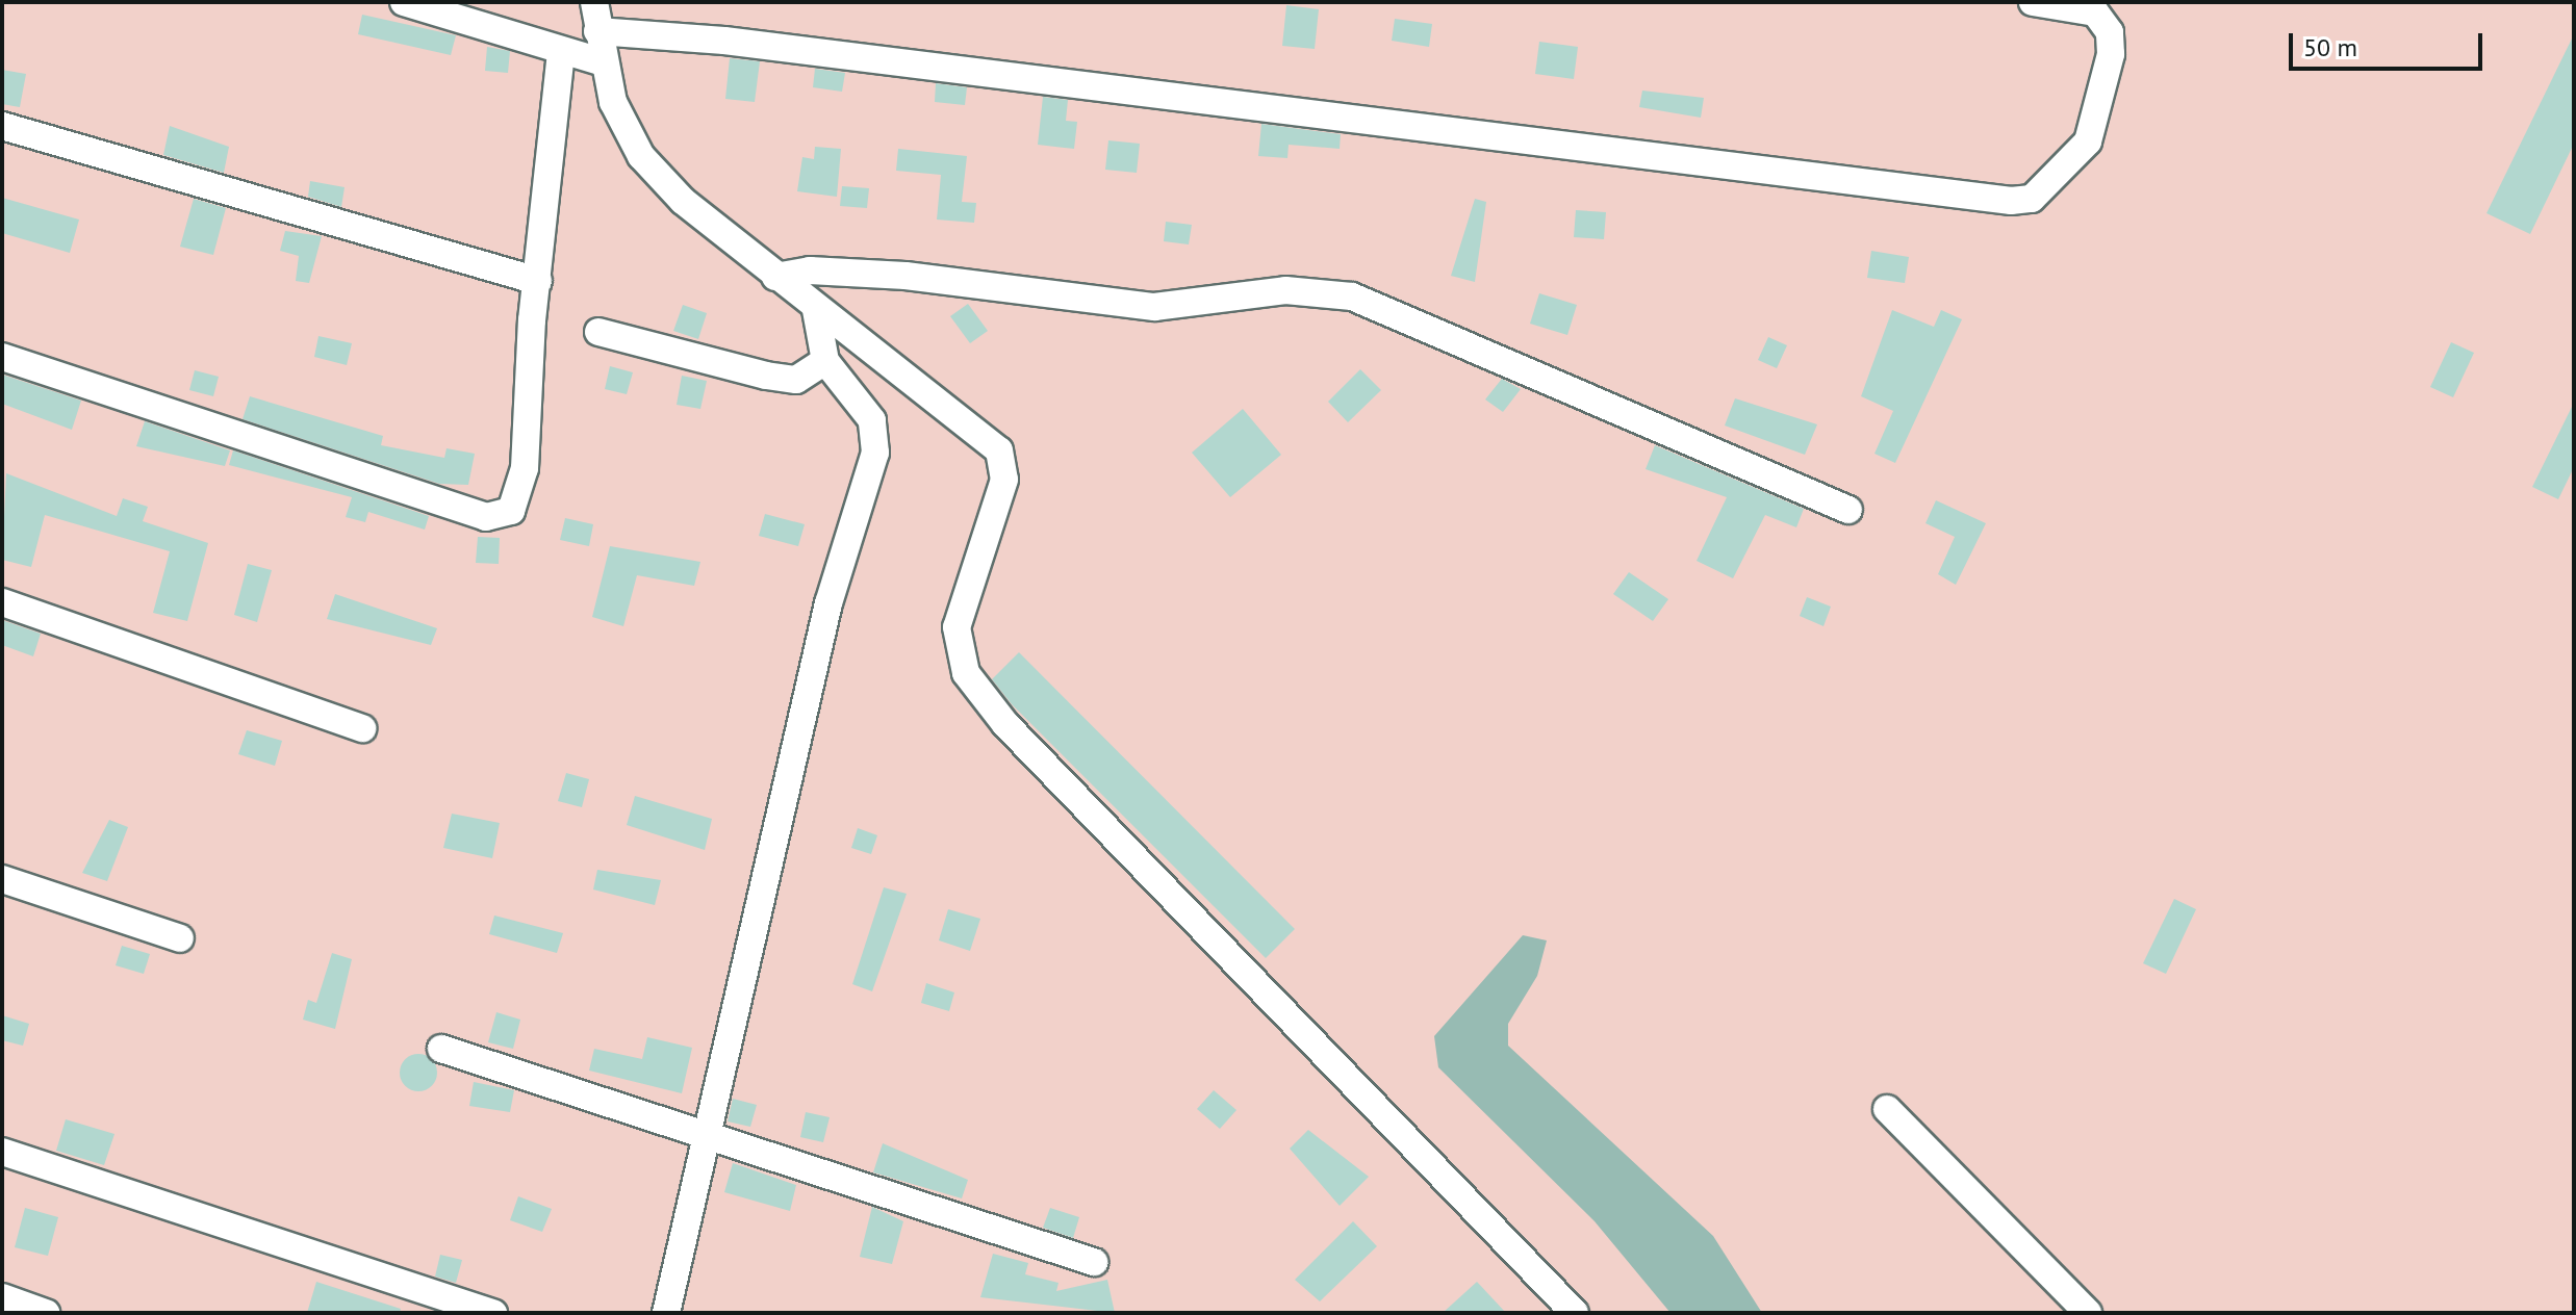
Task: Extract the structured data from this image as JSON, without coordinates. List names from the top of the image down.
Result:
{
  "scale_bar": "50 m"
}
